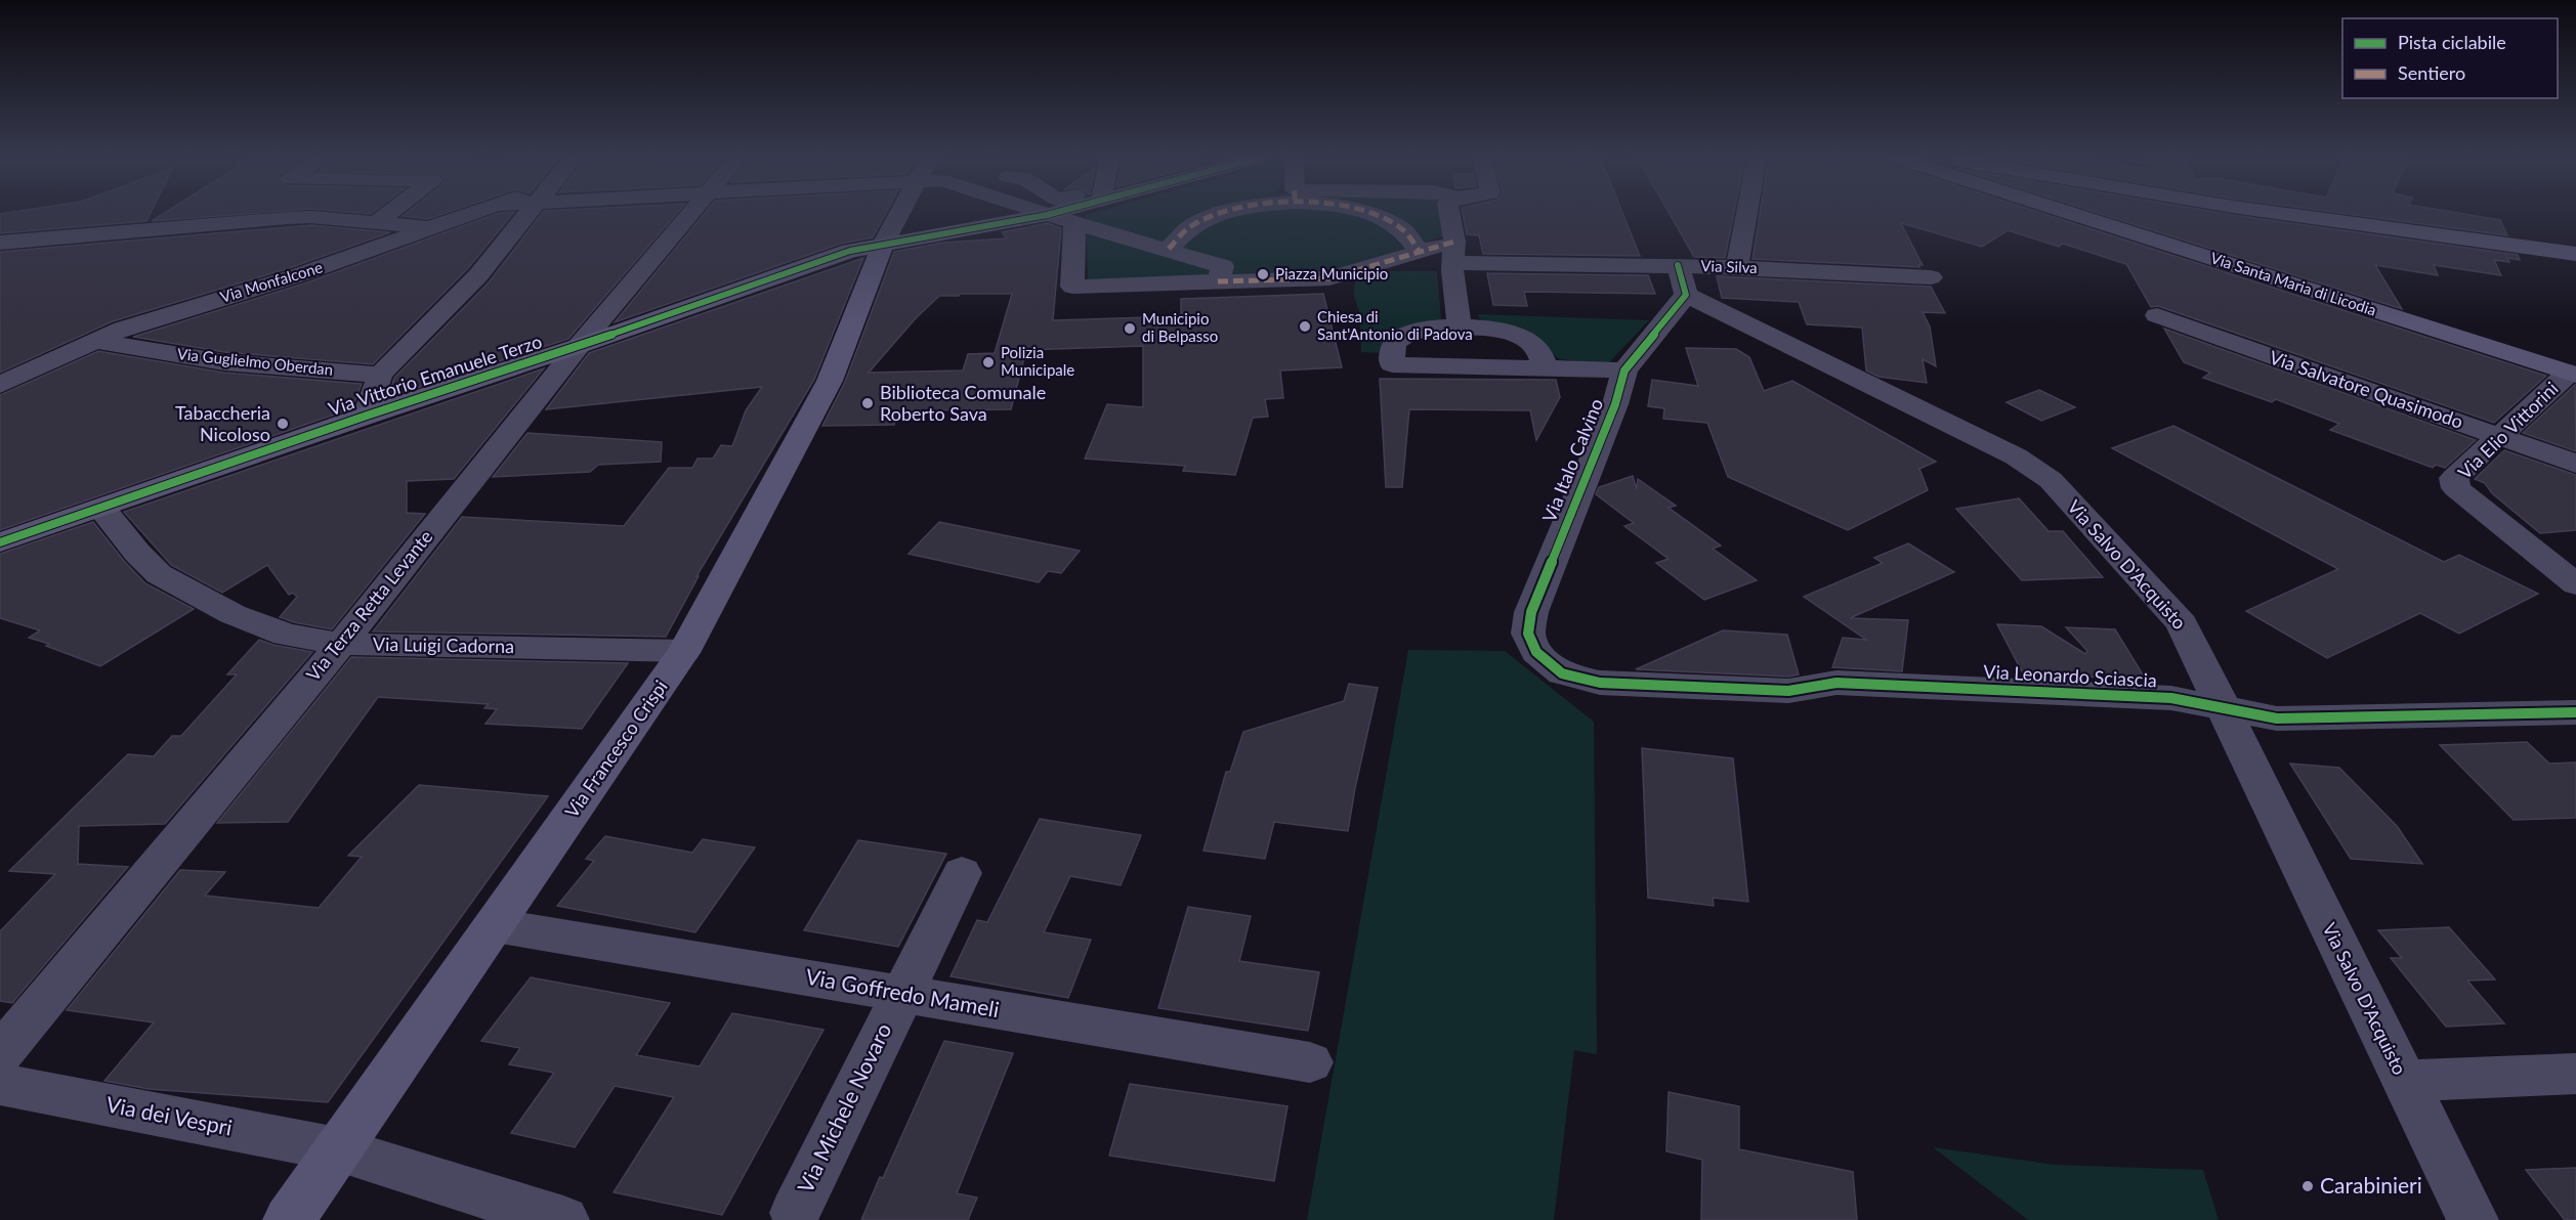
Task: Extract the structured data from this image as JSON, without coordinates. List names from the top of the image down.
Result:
{
  "streets": {
    "street": [
      "Via Silva",
      "Via Monfalcone",
      "Via Santa Maria di Licodia",
      "Via Guglielmo Oberdan",
      "Via Vittorio Emanuele Terzo",
      "Via Salvatore Quasimodo",
      "Via Elio Vittorini",
      "Via Italo Calvino",
      "Via Salvo D'Acquisto",
      "Via Terza Retta Levante",
      "Via Luigi Cadorna",
      "Via Leonardo Sciascia",
      "Via Francesco Crispi",
      "Via Goffredo Mameli",
      "Via Michele Novaro",
      "Via dei Vespri"
    ]
  },
  "crossings": [
    ["Via Silva", "Via Italo Calvino"],
    ["Via Silva", "Via Salvo D'Acquisto"],
    ["Via Monfalcone", "Via Guglielmo Oberdan"],
    ["Via Santa Maria di Licodia", "Via Elio Vittorini"],
    ["Via Vittorio Emanuele Terzo", "Via Terza Retta Levante"],
    ["Via Vittorio Emanuele Terzo", "Via Luigi Cadorna"],
    ["Via Vittorio Emanuele Terzo", "Via Francesco Crispi"],
    ["Via Salvatore Quasimodo", "Via Elio Vittorini"],
    ["Via Italo Calvino", "Via Salvo D'Acquisto"],
    ["Via Italo Calvino", "Via Leonardo Sciascia"],
    ["Via Salvo D'Acquisto", "Via Leonardo Sciascia"],
    ["Via Terza Retta Levante", "Via Luigi Cadorna"],
    ["Via Luigi Cadorna", "Via Francesco Crispi"],
    ["Via Francesco Crispi", "Via Goffredo Mameli"],
    ["Via Francesco Crispi", "Via dei Vespri"],
    ["Via Goffredo Mameli", "Via Michele Novaro"]
  ],
  "places": [
    "Piazza Municipio",
    "Chiesa di Sant'Antonio di Padova",
    "Municipio di Belpasso",
    "Polizia Municipale",
    "Biblioteca Comunale Roberto Sava",
    "Tabaccheria Nicoloso",
    "Carabinieri"
  ],
  "legend": ["Pista ciclabile", "Sentiero"]
}
